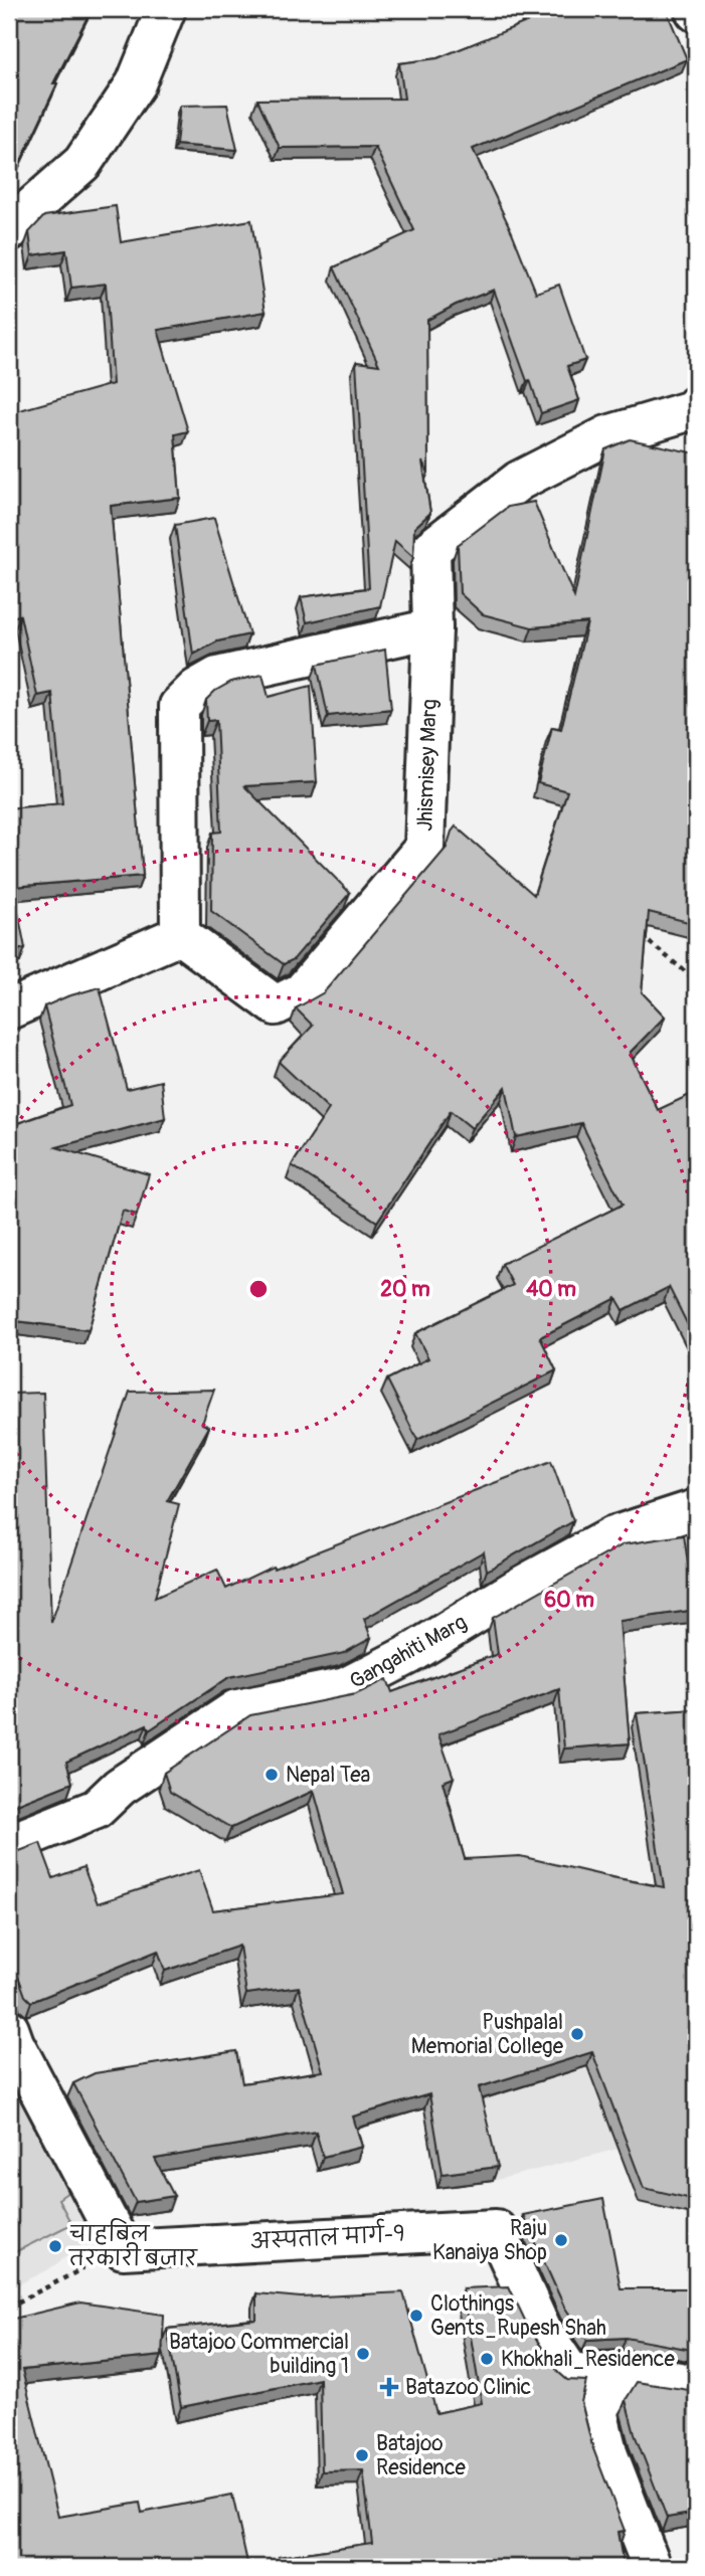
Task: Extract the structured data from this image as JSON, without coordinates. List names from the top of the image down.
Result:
{
  "streets": {
    "street": ["Jhismisey Marg", "Gangahiti Marg", "अस्पताल मार्ग-१"]
  },
  "places": {
    "other": [
      "Nepal Tea",
      "Pushpalal Memorial College",
      "Raju Kanaiya Shop",
      "चाहबिल तरकारी बजार",
      "Clothings Gents_Rupesh Shah",
      "Batajoo Commercial building 1",
      "Khokhali_Residence",
      "Batajoo Residence"
    ],
    "health": ["Batazoo Clinic"]
  },
  "rings": ["20 m", "40 m", "60 m"]
}
